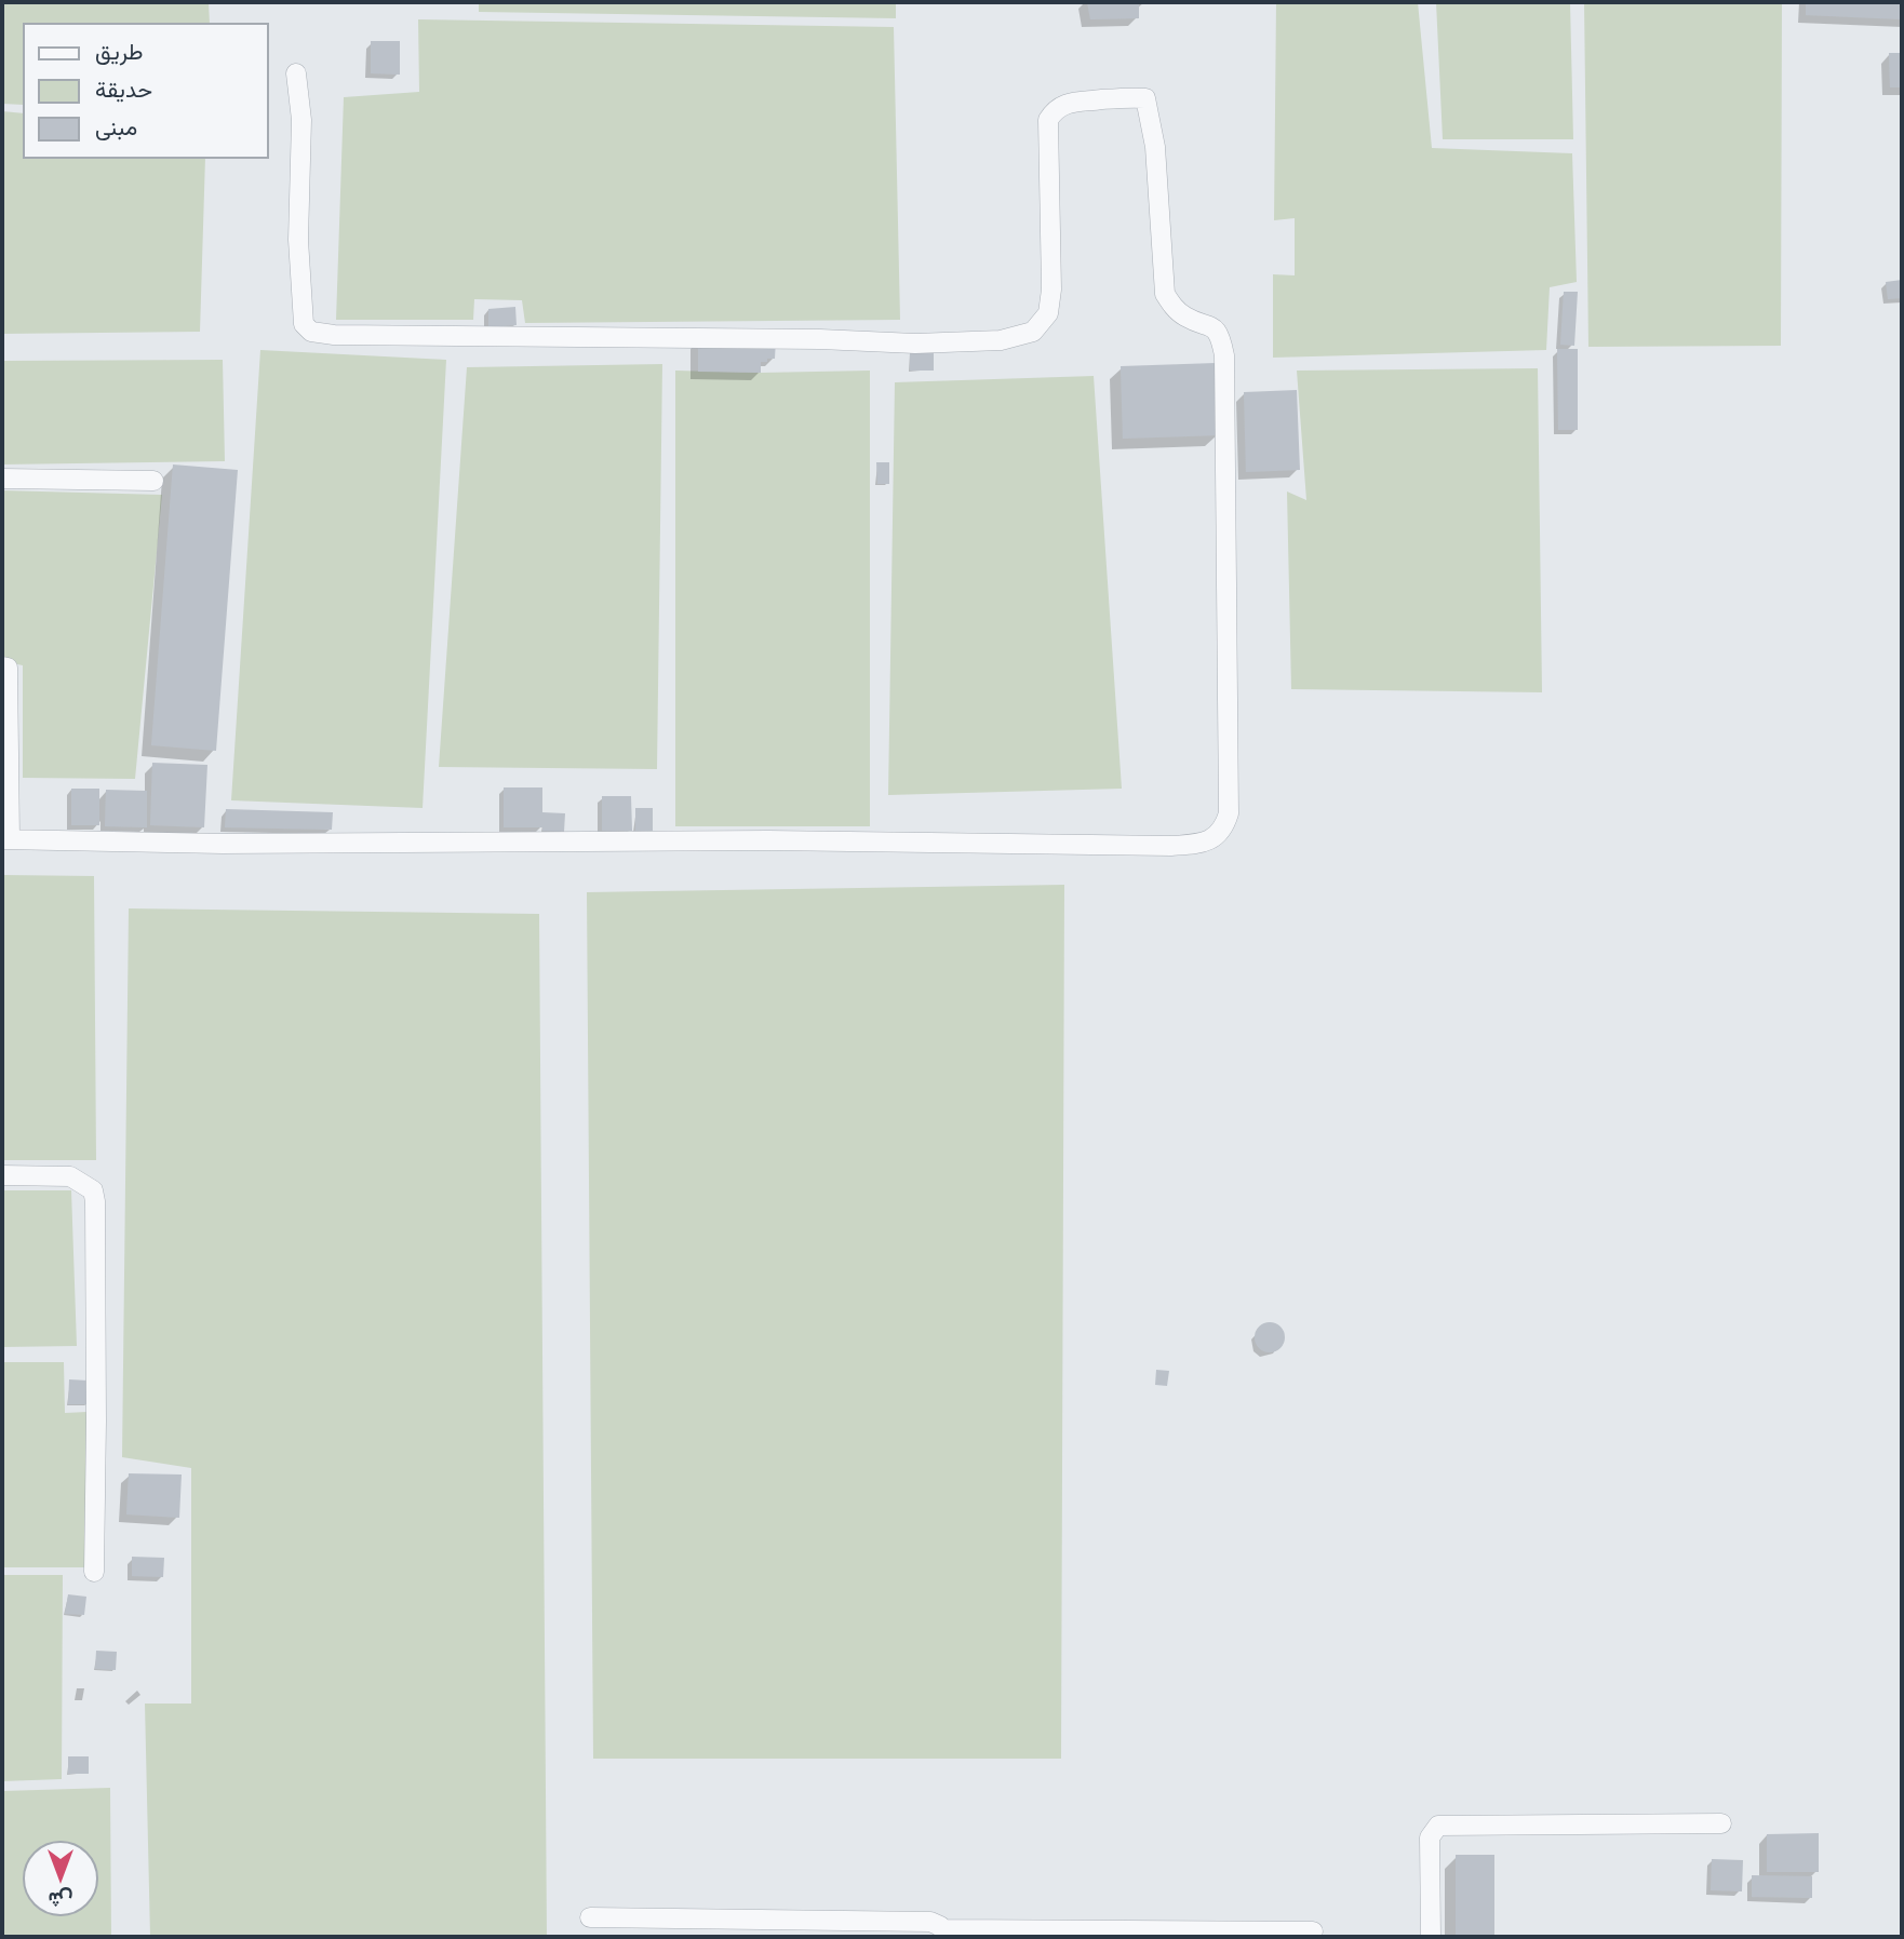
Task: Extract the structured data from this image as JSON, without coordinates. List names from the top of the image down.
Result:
{
  "legend": ["طريق", "حديقة", "مبنى"],
  "north": "bottom"
}
